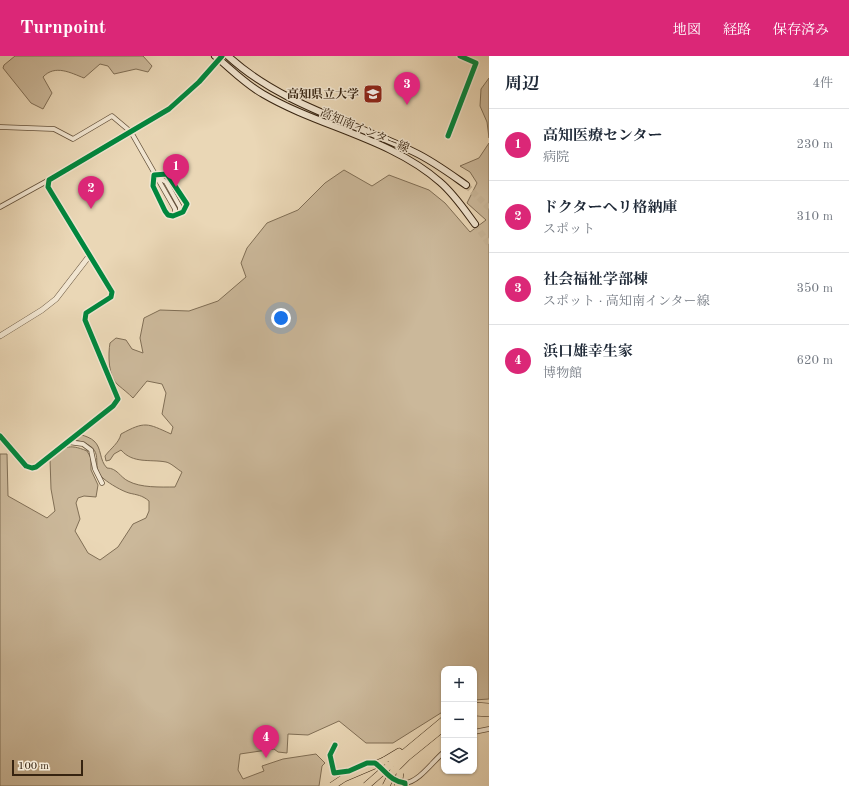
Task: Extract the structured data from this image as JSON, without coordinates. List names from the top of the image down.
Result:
{
  "streets": {
    "main road": ["高知南インター線"]
  },
  "places": {
    "school or university": ["高知県立大学"]
  },
  "scale_bar": "100 m",
  "page": {
    "header": "Turnpoint",
    "nav": ["地図", "経路", "保存済み"],
    "heading": ["周辺", "4件"],
    "pins": [
      "3",
      "1",
      "2",
      "4"
    ],
    "list": [
      {
        "mark": "1",
        "name": "高知医療センター",
        "note": "病院",
        "value": "230 m"
      },
      {
        "mark": "2",
        "name": "ドクターヘリ格納庫",
        "note": "スポット",
        "value": "310 m"
      },
      {
        "mark": "3",
        "name": "社会福祉学部棟",
        "note": "スポット · 高知南インター線",
        "value": "350 m"
      },
      {
        "mark": "4",
        "name": "浜口雄幸生家",
        "note": "博物館",
        "value": "620 m"
      }
    ],
    "map_buttons": ["+", "−"],
    "scale": "100 m"
  }
}
